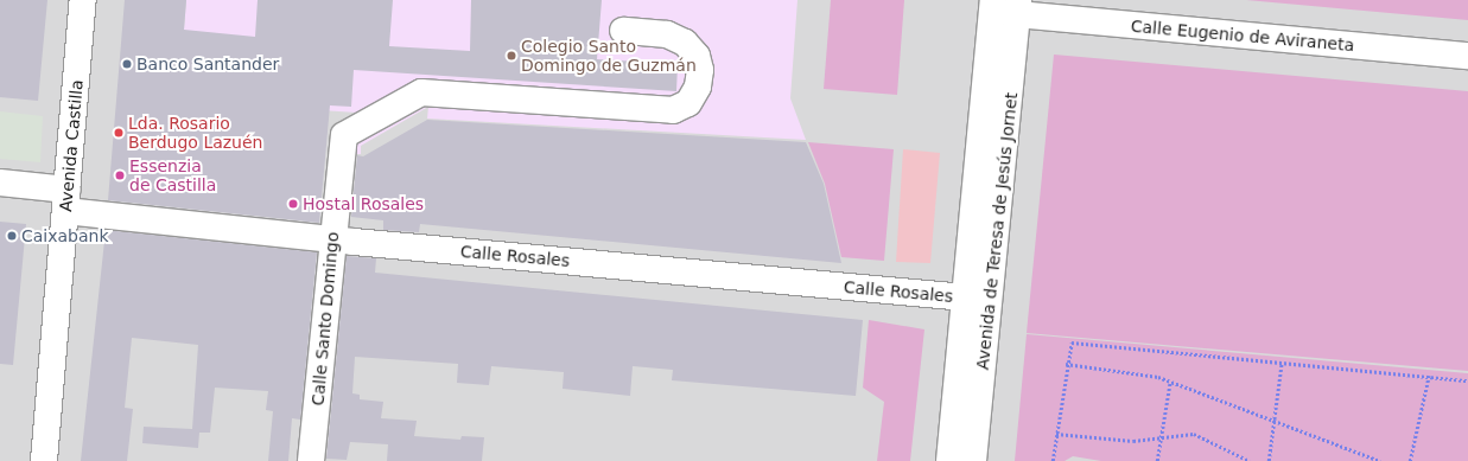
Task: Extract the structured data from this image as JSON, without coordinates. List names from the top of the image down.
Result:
{
  "streets": {
    "street": [
      "Calle Eugenio de Aviraneta",
      "Avenida Castilla",
      "Avenida de Teresa de Jesús Jornet",
      "Calle Rosales",
      "Calle Santo Domingo"
    ]
  },
  "crossings": [
    ["Calle Eugenio de Aviraneta", "Avenida de Teresa de Jesús Jornet"],
    ["Avenida Castilla", "Calle Rosales"],
    ["Avenida de Teresa de Jesús Jornet", "Calle Rosales"],
    ["Calle Rosales", "Calle Santo Domingo"]
  ],
  "places": [
    "Colegio Santo Domingo de Guzmán",
    "Banco Santander",
    "Lda. Rosario Berdugo Lazuén",
    "Essenzia de Castilla",
    "Hostal Rosales",
    "Caixabank"
  ]
}
